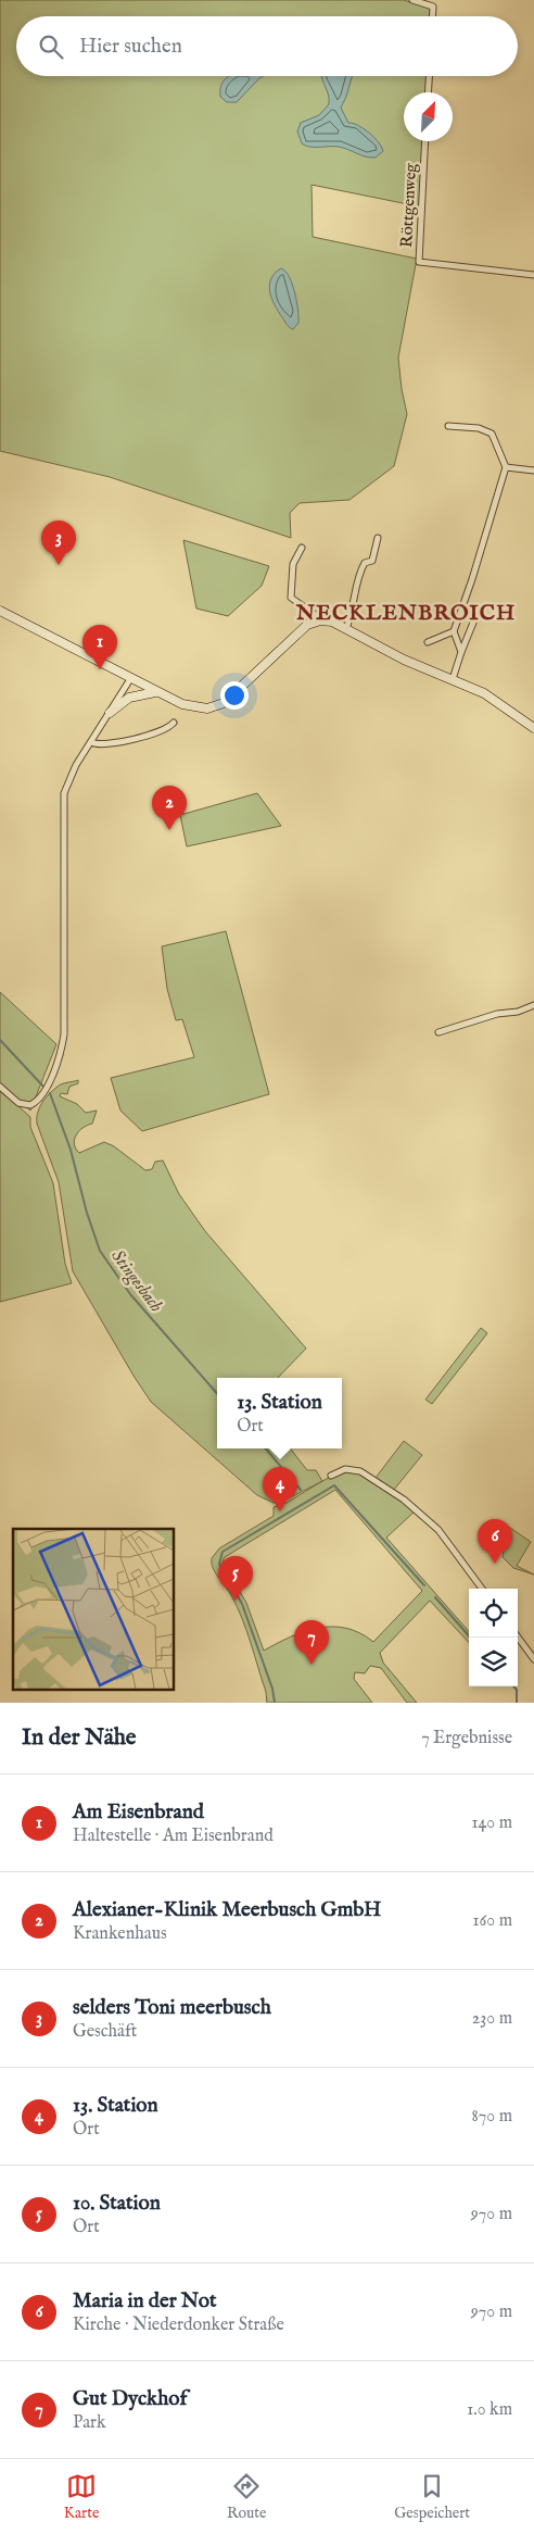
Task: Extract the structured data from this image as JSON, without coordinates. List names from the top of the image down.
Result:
{
  "streets": {
    "street": ["Röttgenweg"]
  },
  "districts": ["NECKLENBROICH"],
  "water": ["Stingesbach"],
  "north": "top right",
  "page": {
    "search": "Hier suchen",
    "pins": [
      "3",
      "1",
      "2",
      "4",
      "6",
      "5",
      "7"
    ],
    "popup": ["13. Station", "Ort"],
    "heading": ["In der Nähe", "7 Ergebnisse"],
    "list": [
      {
        "mark": "1",
        "name": "Am Eisenbrand",
        "note": "Haltestelle · Am Eisenbrand",
        "value": "140 m"
      },
      {
        "mark": "2",
        "name": "Alexianer-Klinik Meerbusch GmbH",
        "note": "Krankenhaus",
        "value": "160 m"
      },
      {
        "mark": "3",
        "name": "selders Toni meerbusch",
        "note": "Geschäft",
        "value": "230 m"
      },
      {
        "mark": "4",
        "name": "13. Station",
        "note": "Ort",
        "value": "870 m"
      },
      {
        "mark": "5",
        "name": "10. Station",
        "note": "Ort",
        "value": "970 m"
      },
      {
        "mark": "6",
        "name": "Maria in der Not",
        "note": "Kirche · Niederdonker Straße",
        "value": "970 m"
      },
      {
        "mark": "7",
        "name": "Gut Dyckhof",
        "note": "Park",
        "value": "1.0 km"
      }
    ],
    "nav": ["Karte", "Route", "Gespeichert"]
  }
}
